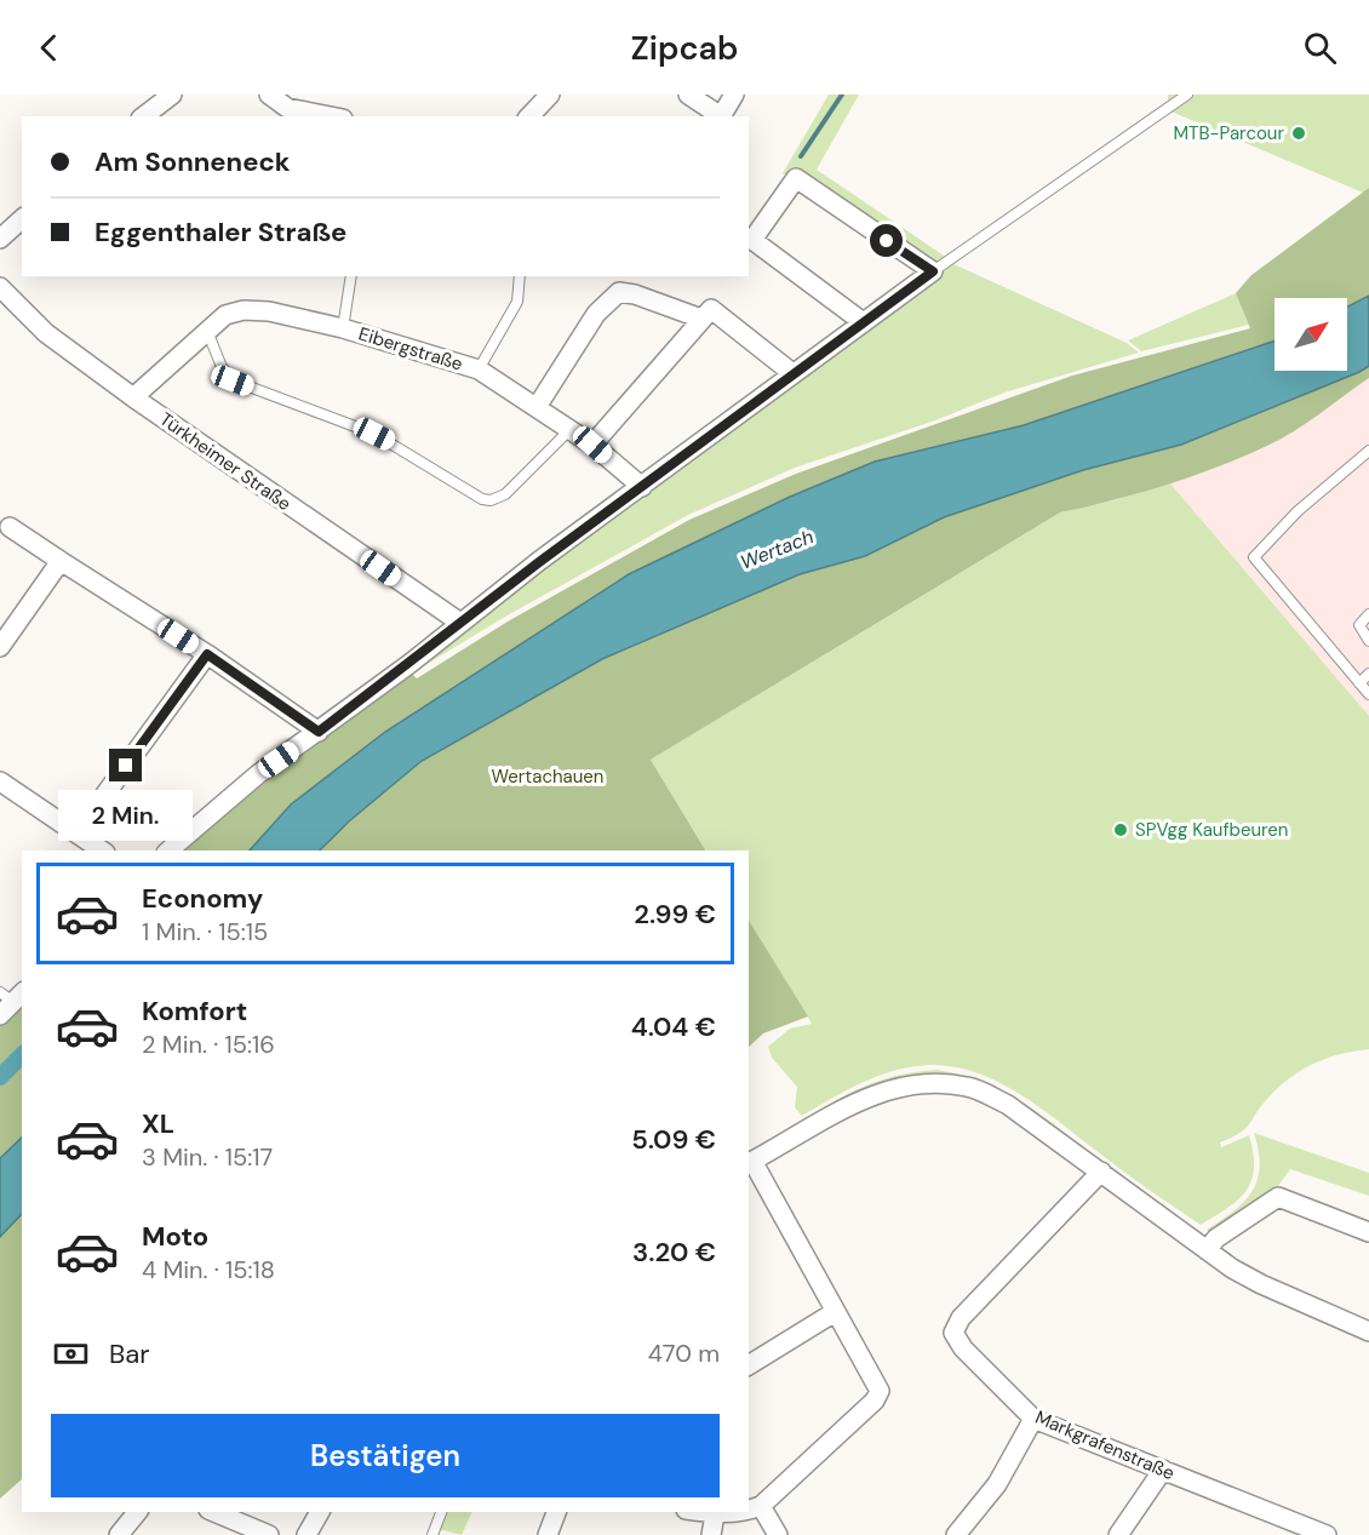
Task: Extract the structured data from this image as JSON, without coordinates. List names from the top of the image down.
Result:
{
  "streets": {
    "street": ["Eibergstraße", "Türkheimer Straße", "Markgrafenstraße"]
  },
  "crossings": [
    ["Eibergstraße", "Türkheimer Straße"]
  ],
  "water": ["Wertach"],
  "parks": ["Wertachauen"],
  "places": ["MTB-Parcour", "SPVgg Kaufbeuren"],
  "north": "top right",
  "page": {
    "header": "Zipcab",
    "banner": ["Am Sonneneck", "Eggenthaler Straße"],
    "bubble": "2 Min.",
    "list": [
      {
        "name": "Economy",
        "note": "1 Min. · 15:15",
        "value": "2.99 €"
      },
      {
        "name": "Komfort",
        "note": "2 Min. · 15:16",
        "value": "4.04 €"
      },
      {
        "name": "XL",
        "note": "3 Min. · 15:17",
        "value": "5.09 €"
      },
      {
        "name": "Moto",
        "note": "4 Min. · 15:18",
        "value": "3.20 €"
      }
    ],
    "pay": ["Bar", "470 m"],
    "buttons": "Bestätigen"
  }
}
